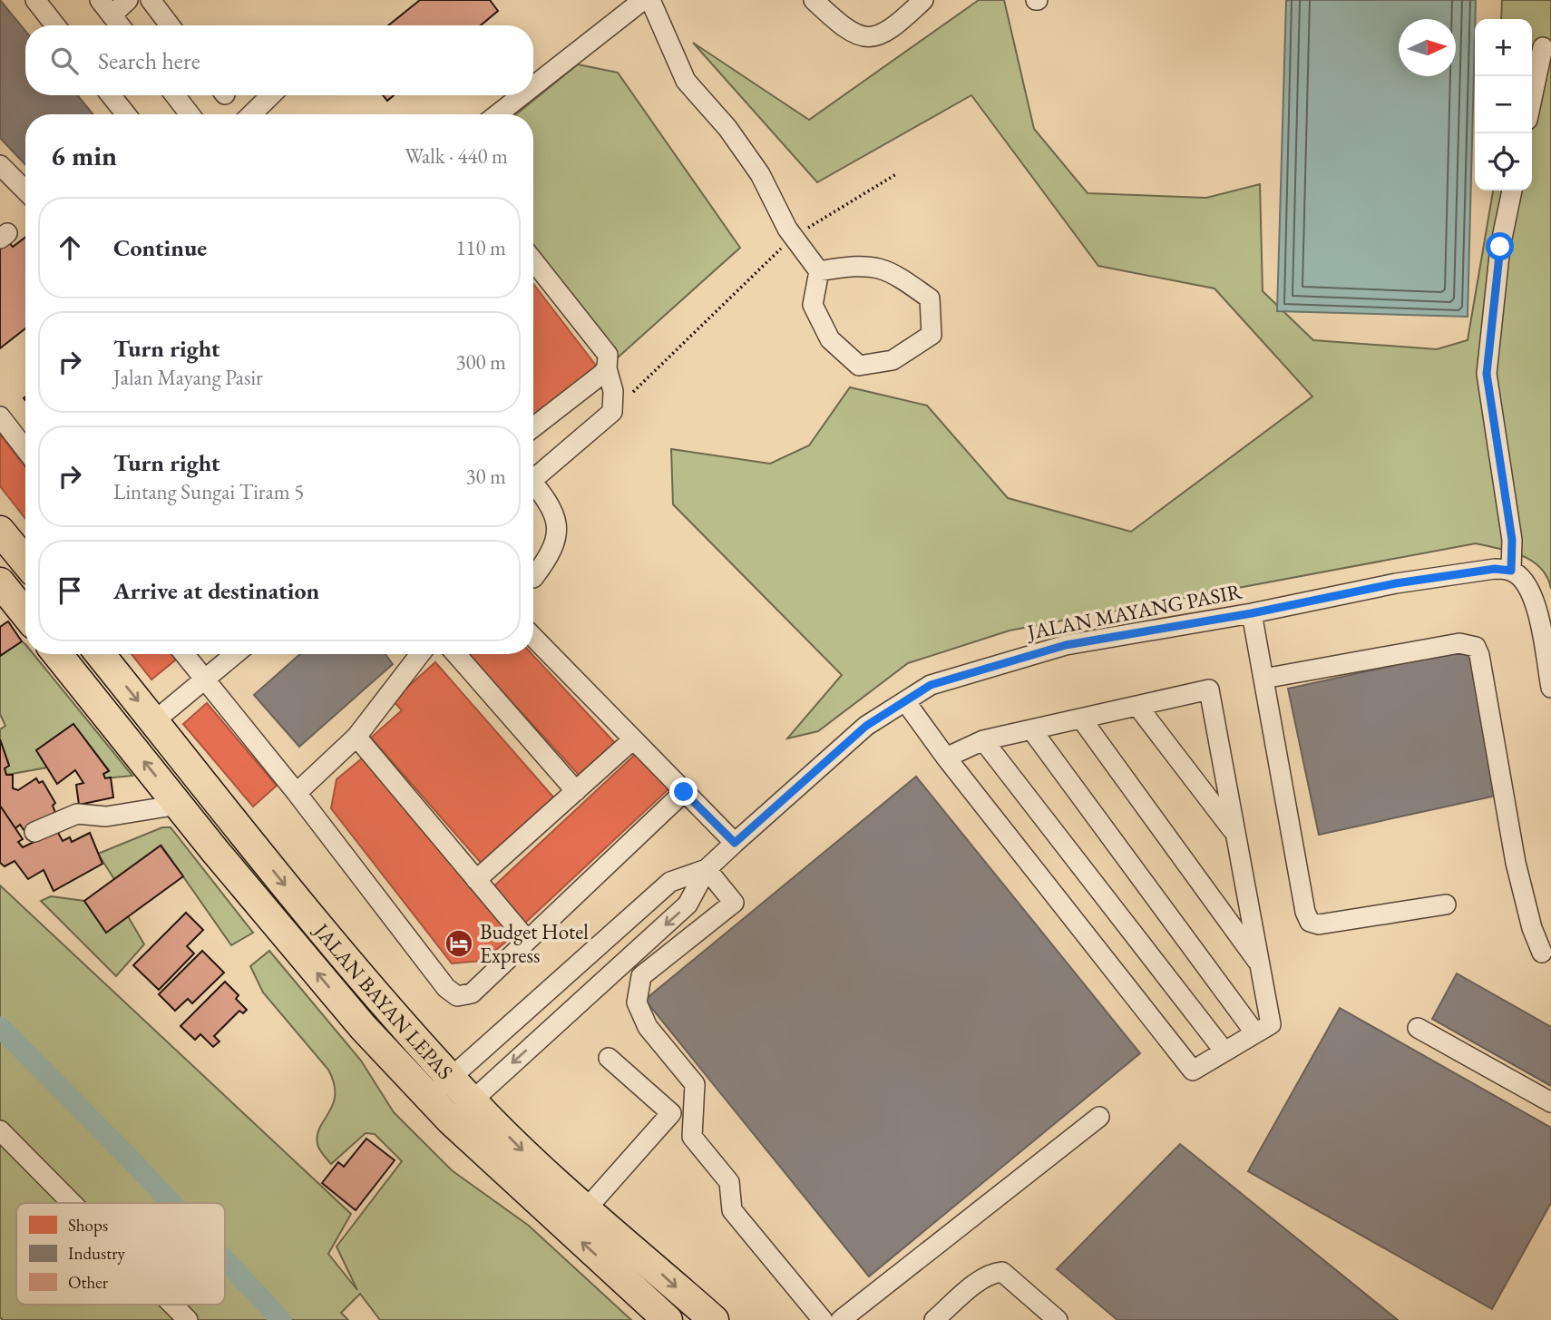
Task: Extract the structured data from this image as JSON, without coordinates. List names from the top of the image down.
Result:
{
  "streets": {
    "highway": ["JALAN BAYAN LEPAS"],
    "street": ["JALAN MAYANG PASIR"]
  },
  "crossings": [
    ["JALAN MAYANG PASIR", "JALAN BAYAN LEPAS"]
  ],
  "places": {
    "hotel": ["Budget Hotel Express"]
  },
  "legend": ["Shops", "Industry", "Other"],
  "north": "right",
  "page": {
    "map_buttons": ["+", "−"],
    "search": "Search here",
    "heading": ["6 min", "Walk · 440 m"],
    "list": [
      ["Continue", "110 m"],
      ["Turn right", "Jalan Mayang Pasir", "300 m"],
      ["Turn right", "Lintang Sungai Tiram 5", "30 m"],
      "Arrive at destination"
    ]
  }
}
